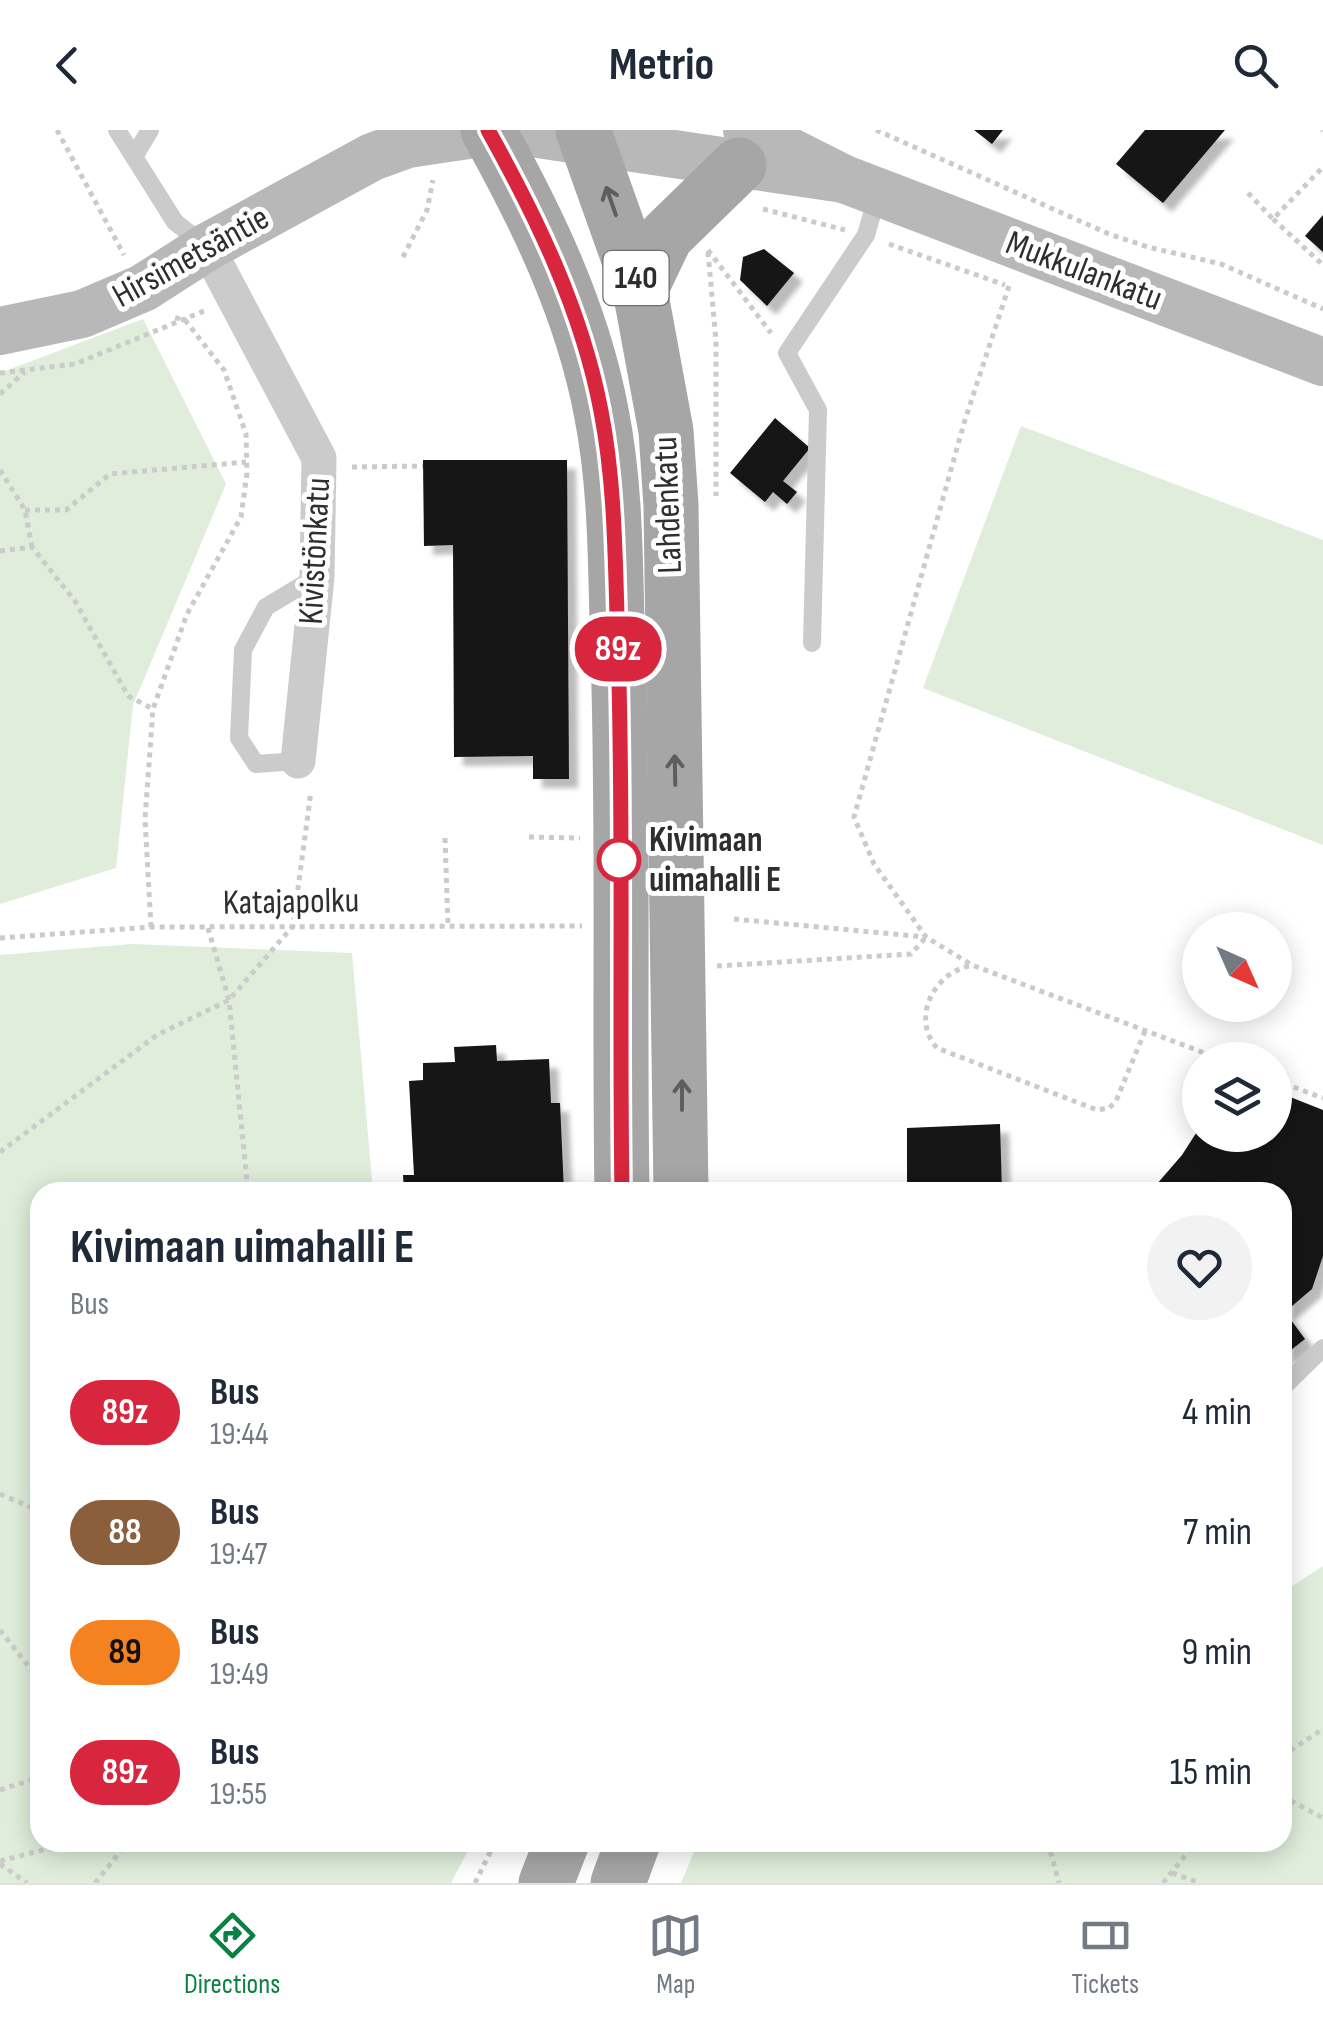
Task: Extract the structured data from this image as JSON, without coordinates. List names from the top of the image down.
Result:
{
  "streets": {
    "main road": ["140", "Lahdenkatu"],
    "street": ["Hirsimetsäntie", "Mukkulankatu", "Kivistönkatu"],
    "path": ["Katajapolku"]
  },
  "crossings": [
    ["Hirsimetsäntie", "Mukkulankatu"],
    ["Hirsimetsäntie", "Lahdenkatu"],
    ["Hirsimetsäntie", "Kivistönkatu"],
    ["Mukkulankatu", "Lahdenkatu"]
  ],
  "places": ["Kivimaan uimahalli E"],
  "lines": ["bus line 89z"],
  "north": "bottom right",
  "page": {
    "header": "Metrio",
    "on_map": "89z",
    "heading": ["Kivimaan uimahalli E", "Bus"],
    "list": [
      {
        "mark": "89z",
        "name": "Bus",
        "note": "19:44",
        "value": "4 min"
      },
      {
        "mark": "88",
        "name": "Bus",
        "note": "19:47",
        "value": "7 min"
      },
      {
        "mark": "89",
        "name": "Bus",
        "note": "19:49",
        "value": "9 min"
      },
      {
        "mark": "89z",
        "name": "Bus",
        "note": "19:55",
        "value": "15 min"
      }
    ],
    "tabs": ["Directions", "Map", "Tickets"]
  }
}
